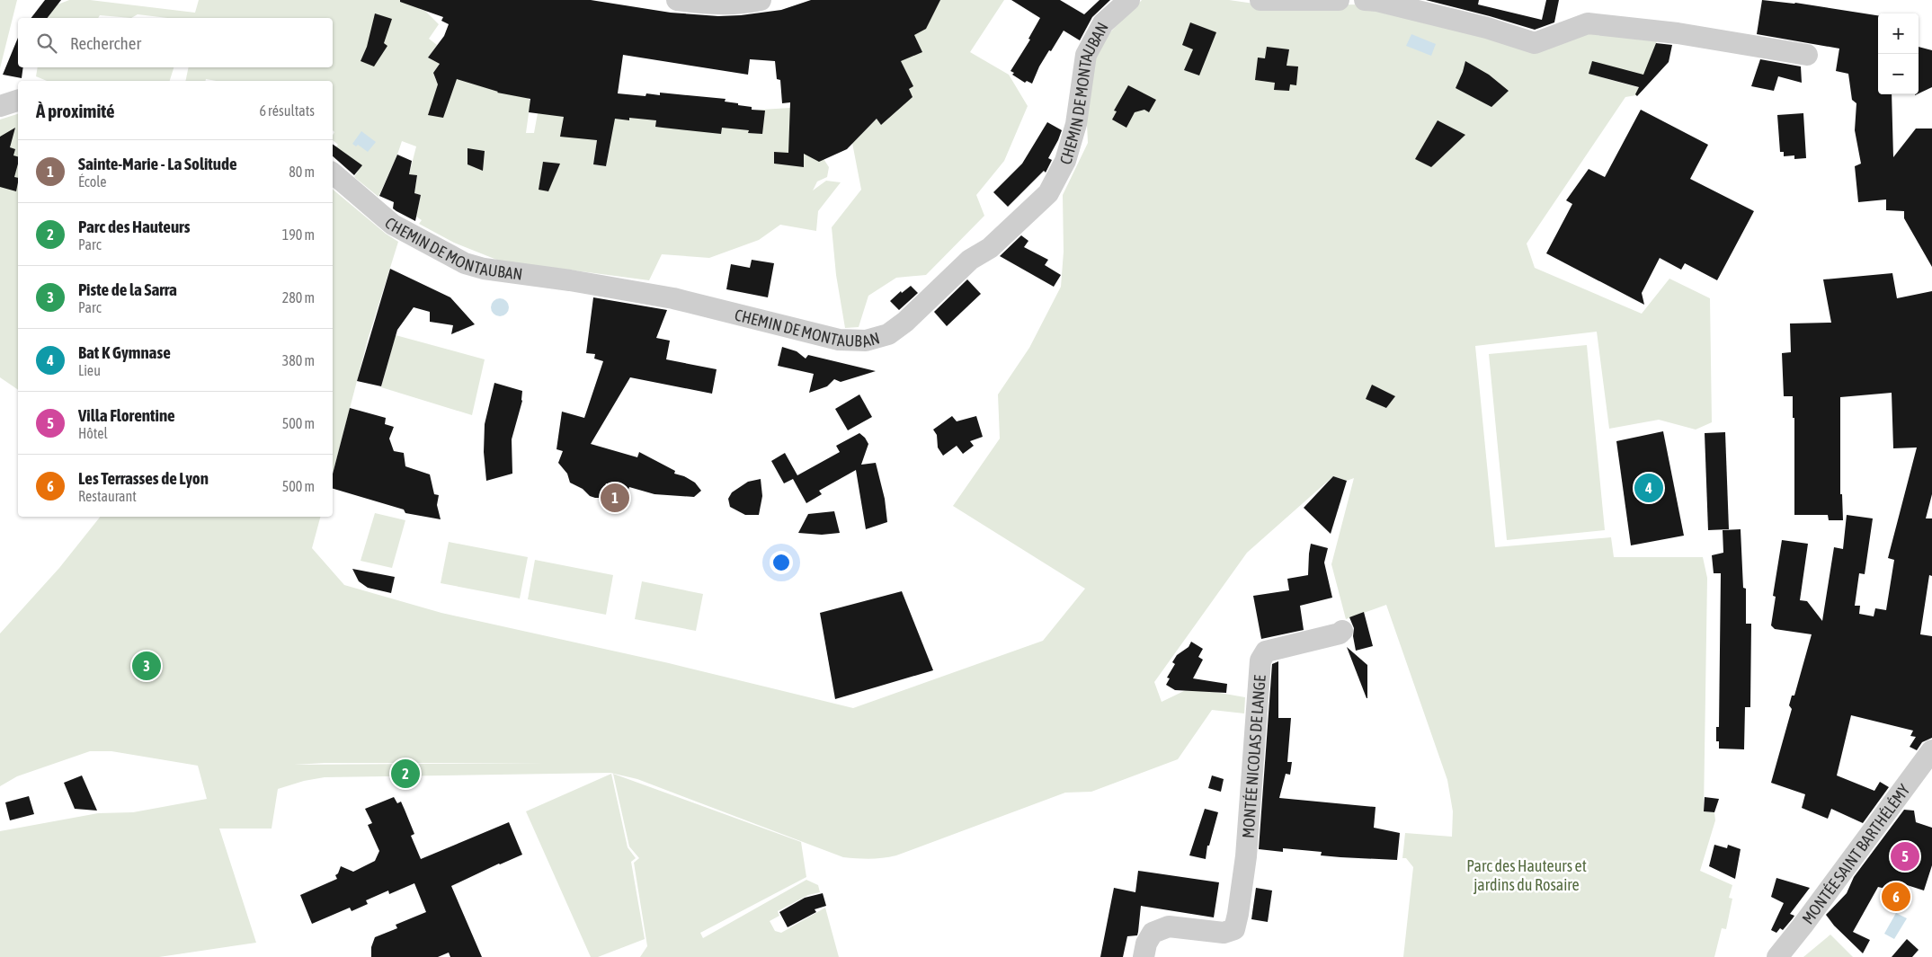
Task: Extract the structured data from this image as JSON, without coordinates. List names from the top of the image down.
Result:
{
  "streets": {
    "street": ["CHEMIN DE MONTAUBAN", "MONTÉE NICOLAS DE LANGE", "MONTÉE SAINT BARTHÉLÉMY"]
  },
  "parks": ["Parc des Hauteurs et jardins du Rosaire"],
  "page": {
    "map_buttons": ["+", "−"],
    "search": "Rechercher",
    "heading": ["À proximité", "6 résultats"],
    "list": [
      {
        "mark": "1",
        "name": "Sainte-Marie - La Solitude",
        "note": "École",
        "value": "80 m"
      },
      {
        "mark": "2",
        "name": "Parc des Hauteurs",
        "note": "Parc",
        "value": "190 m"
      },
      {
        "mark": "3",
        "name": "Piste de la Sarra",
        "note": "Parc",
        "value": "280 m"
      },
      {
        "mark": "4",
        "name": "Bat K Gymnase",
        "note": "Lieu",
        "value": "380 m"
      },
      {
        "mark": "5",
        "name": "Villa Florentine",
        "note": "Hôtel",
        "value": "500 m"
      },
      {
        "mark": "6",
        "name": "Les Terrasses de Lyon",
        "note": "Restaurant",
        "value": "500 m"
      }
    ],
    "pins": [
      "4",
      "1",
      "3",
      "2",
      "5",
      "6"
    ]
  }
}
